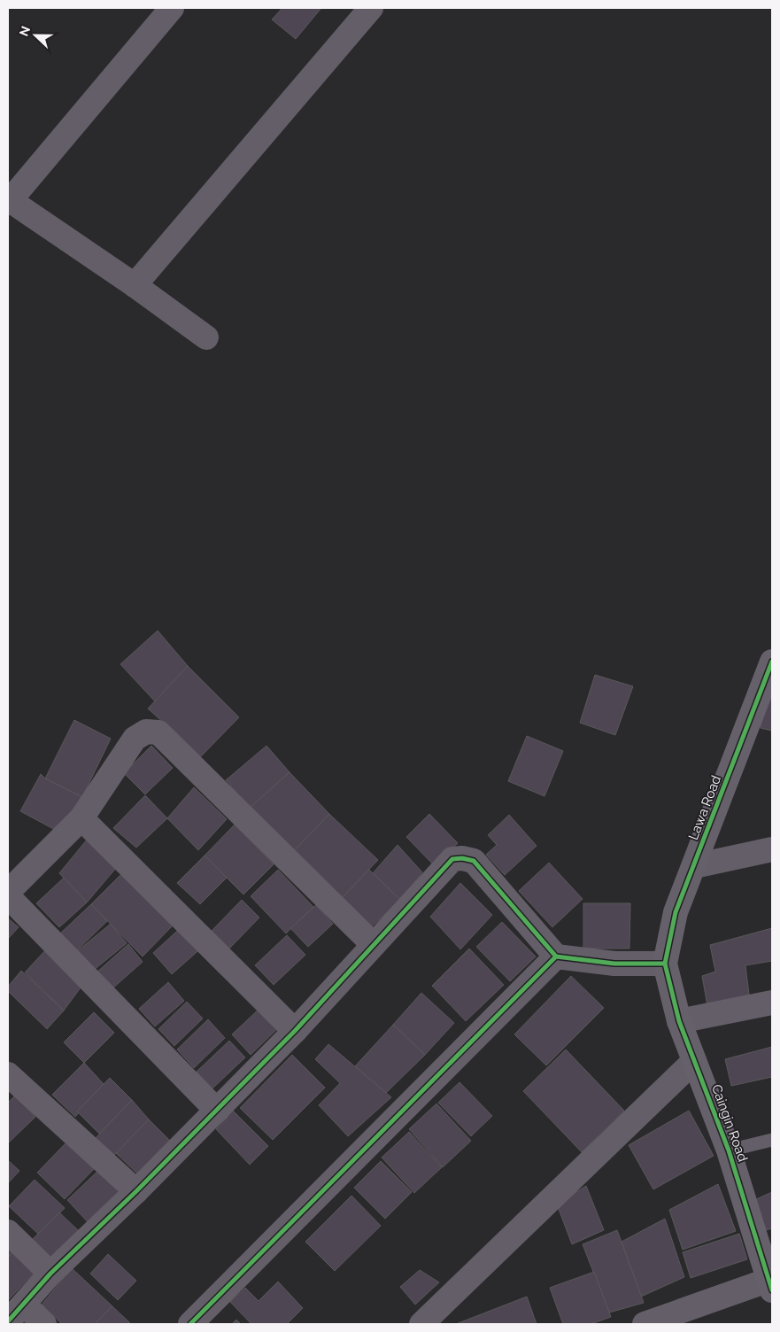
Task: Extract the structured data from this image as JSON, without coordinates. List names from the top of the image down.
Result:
{
  "streets": {
    "street": ["Lawa Road", "Caingin Road"]
  },
  "crossings": [
    ["Lawa Road", "Caingin Road"]
  ],
  "north": "left"
}
